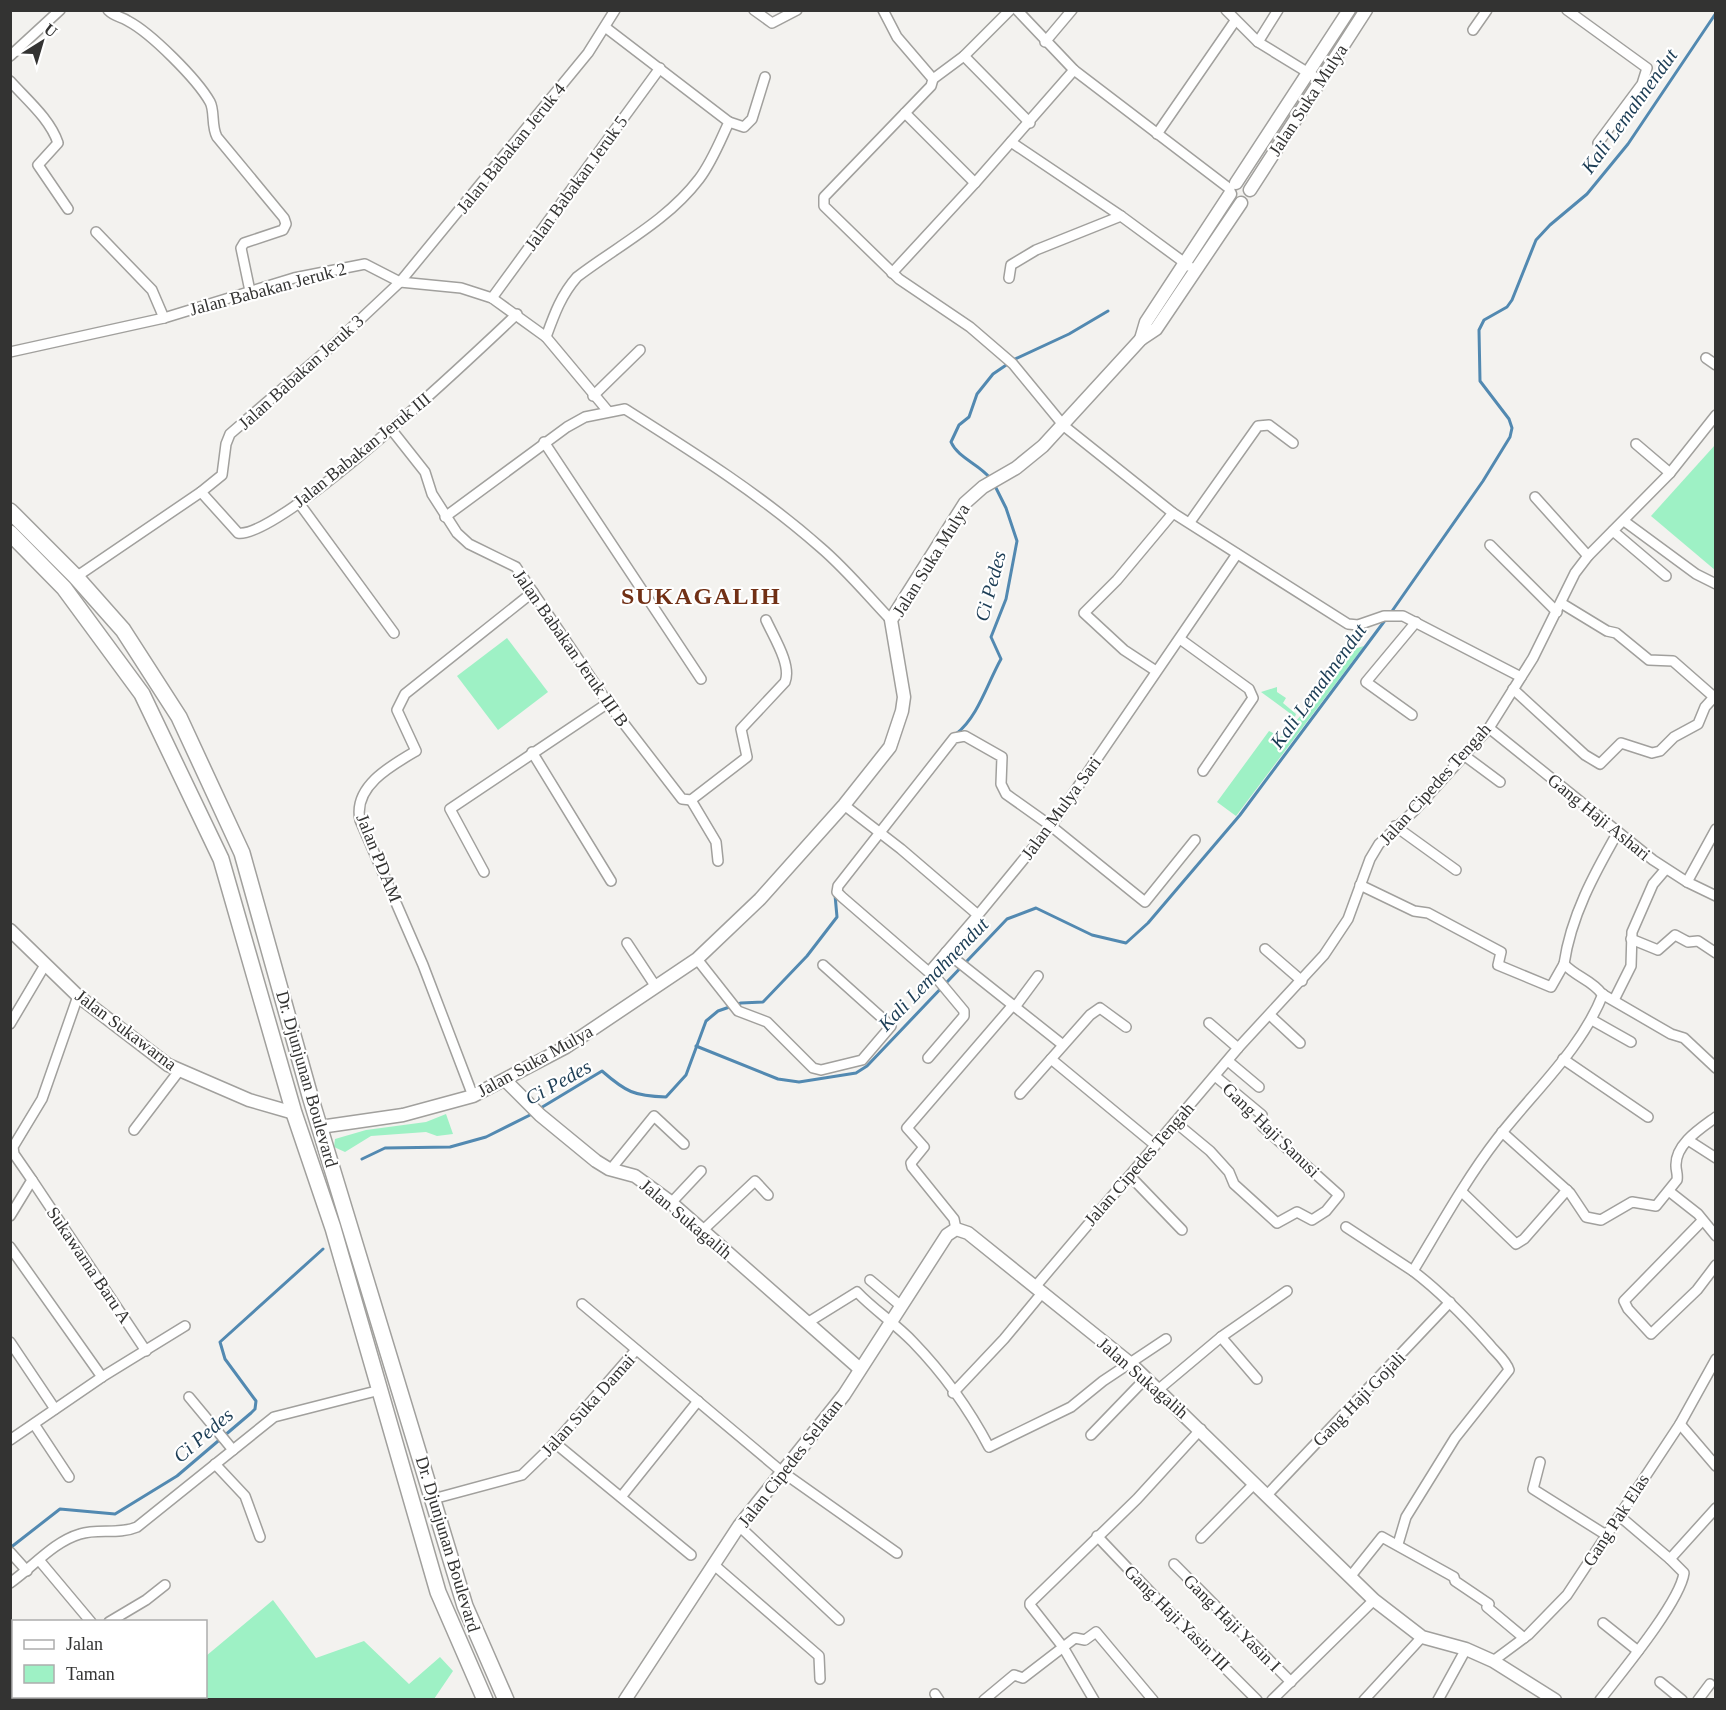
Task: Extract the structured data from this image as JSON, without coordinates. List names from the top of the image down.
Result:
{
  "streets": {
    "highway": ["Dr. Djunjunan Boulevard"],
    "street": [
      "Jalan Suka Mulya",
      "Jalan Babakan Jeruk 4",
      "Jalan Babakan Jeruk 5",
      "Jalan Babakan Jeruk 2",
      "Jalan Babakan Jeruk 3",
      "Jalan Babakan Jeruk III",
      "Jalan Babakan Jeruk III B",
      "Jalan Cipedes Tengah",
      "Jalan Mulya Sari",
      "Gang Haji Ashari",
      "Jalan PDAM",
      "Jalan Sukawarna",
      "Gang Haji Sanusi",
      "Jalan Sukagalih",
      "Sukawarna Baru A",
      "Gang Haji Gojali",
      "Jalan Suka Damai",
      "Jalan Cipedes Selatan",
      "Gang Pak Elas",
      "Gang Haji Yasin III",
      "Gang Haji Yasin I"
    ]
  },
  "crossings": [
    ["Jalan Suka Mulya", "Jalan PDAM"],
    ["Jalan Suka Mulya", "Dr. Djunjunan Boulevard"],
    ["Jalan Suka Mulya", "Jalan Sukagalih"],
    ["Jalan Babakan Jeruk 4", "Jalan Babakan Jeruk 2"],
    ["Jalan Babakan Jeruk 4", "Jalan Babakan Jeruk 3"],
    ["Jalan Babakan Jeruk 5", "Jalan Babakan Jeruk 2"],
    ["Jalan Babakan Jeruk 2", "Jalan Babakan Jeruk 3"],
    ["Jalan Babakan Jeruk 2", "Jalan Babakan Jeruk III"],
    ["Jalan Babakan Jeruk 3", "Jalan Babakan Jeruk III"],
    ["Jalan Babakan Jeruk 3", "Dr. Djunjunan Boulevard"],
    ["Jalan Babakan Jeruk III", "Jalan Babakan Jeruk III B"],
    ["Jalan Babakan Jeruk III B", "Jalan PDAM"],
    ["Jalan Cipedes Tengah", "Gang Haji Ashari"],
    ["Jalan Cipedes Tengah", "Gang Haji Sanusi"],
    ["Jalan Cipedes Tengah", "Jalan Sukagalih"],
    ["Jalan Sukawarna", "Dr. Djunjunan Boulevard"],
    ["Jalan Sukawarna", "Sukawarna Baru A"],
    ["Dr. Djunjunan Boulevard", "Jalan Suka Damai"],
    ["Jalan Sukagalih", "Gang Haji Gojali"],
    ["Jalan Sukagalih", "Jalan Cipedes Selatan"],
    ["Jalan Sukagalih", "Gang Pak Elas"],
    ["Jalan Suka Damai", "Jalan Cipedes Selatan"]
  ],
  "districts": ["SUKAGALIH"],
  "water": ["Kali Lemahnendut", "Ci Pedes"],
  "legend": ["Jalan", "Taman"],
  "north": "top right"
}
